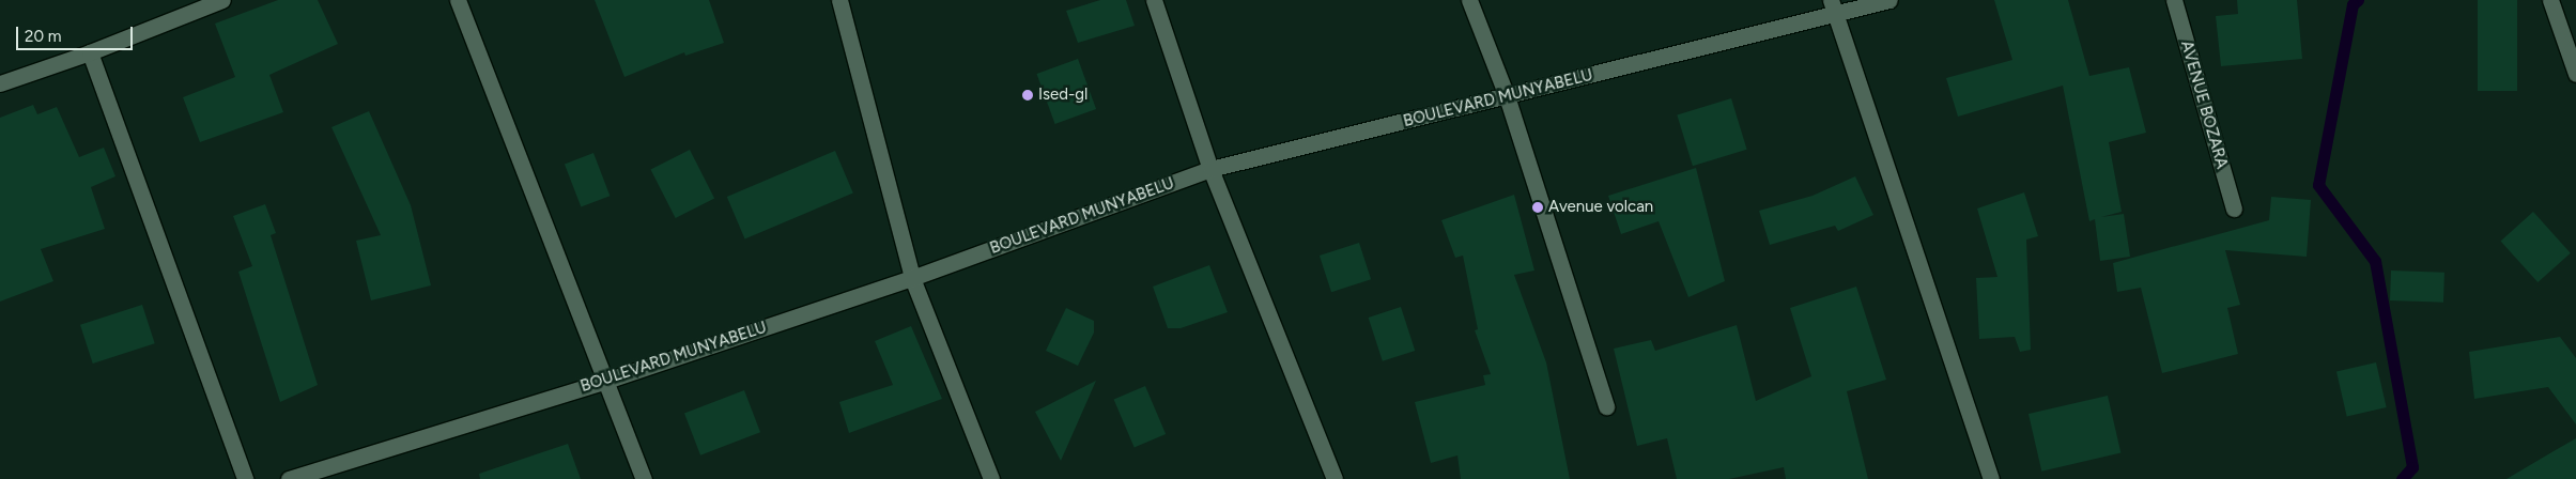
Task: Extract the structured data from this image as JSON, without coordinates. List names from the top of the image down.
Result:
{
  "streets": {
    "street": ["BOULEVARD MUNYABELU", "AVENUE BOZARA"]
  },
  "places": ["Ised-gl", "Avenue volcan"],
  "scale_bar": "20 m"
}
